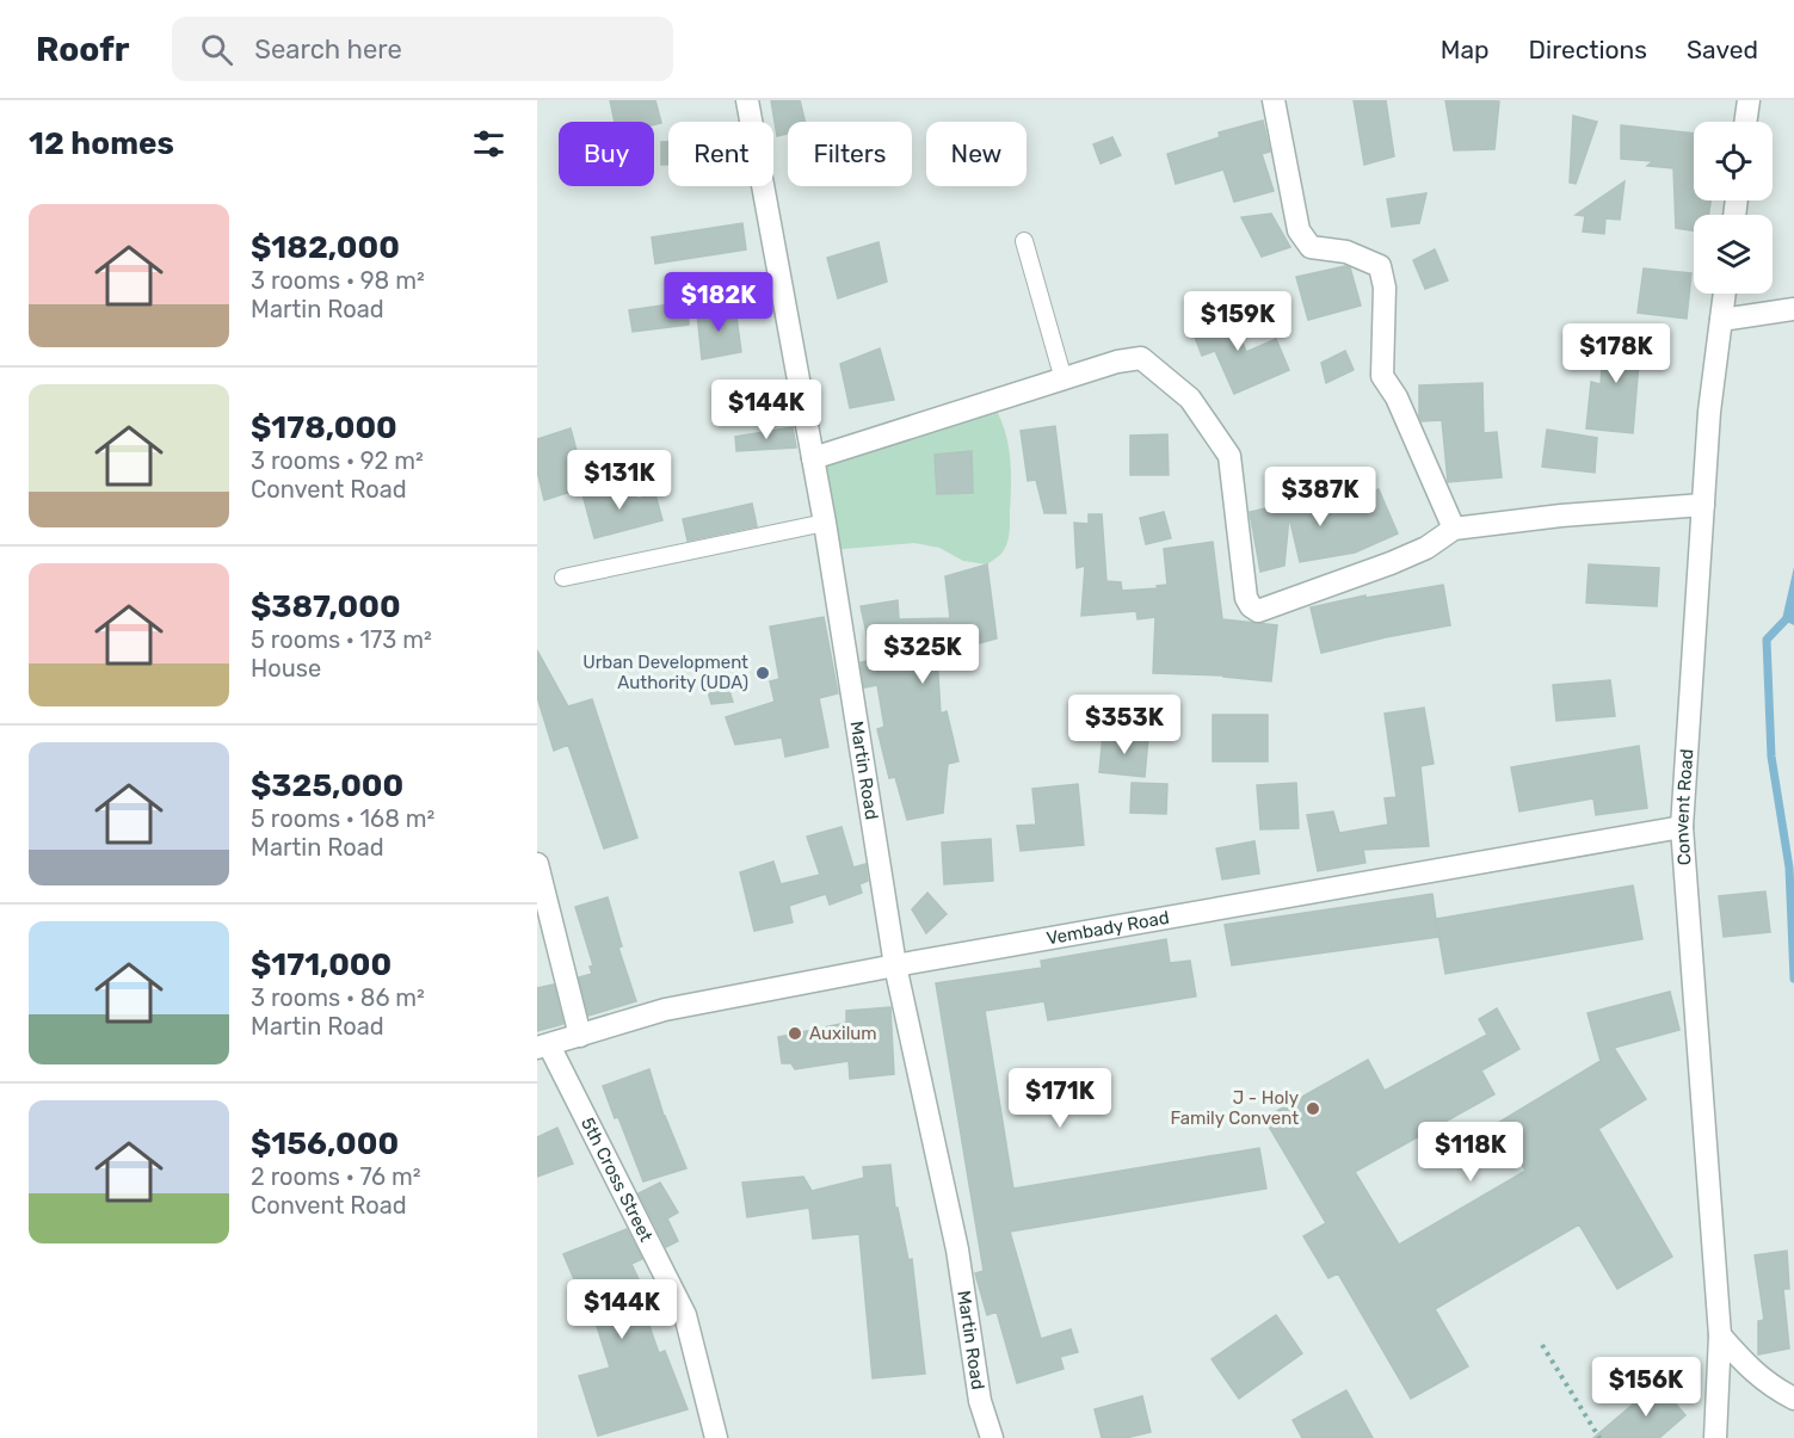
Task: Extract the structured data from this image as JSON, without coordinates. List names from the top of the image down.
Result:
{
  "streets": {
    "street": [
      "Martin Road",
      "Convent Road",
      "Vembady Road",
      "5th Cross Street"
    ]
  },
  "crossings": [
    ["Martin Road", "Vembady Road"],
    ["Convent Road", "Vembady Road"],
    ["Vembady Road", "5th Cross Street"]
  ],
  "places": ["Urban Development Authority (UDA)", "Auxilum", "J - Holy Family Convent"],
  "page": {
    "header": "Roofr",
    "search": "Search here",
    "nav": ["Map", "Directions", "Saved"],
    "heading": "12 homes",
    "chip": [
      "Buy",
      "Rent",
      "Filters",
      "New"
    ],
    "list": [
      {
        "name": "$182,000",
        "note": "3 rooms · 98 m² · Martin Road"
      },
      {
        "name": "$178,000",
        "note": "3 rooms · 92 m² · Convent Road"
      },
      {
        "name": "$387,000",
        "note": "5 rooms · 173 m² · House"
      },
      {
        "name": "$325,000",
        "note": "5 rooms · 168 m² · Martin Road"
      },
      {
        "name": "$171,000",
        "note": "3 rooms · 86 m² · Martin Road"
      },
      {
        "name": "$156,000",
        "note": "2 rooms · 76 m² · Convent Road"
      }
    ],
    "price": [
      "$182K",
      "$159K",
      "$178K",
      "$144K",
      "$131K",
      "$387K",
      "$325K",
      "$353K",
      "$171K",
      "$118K",
      "$144K",
      "$156K"
    ]
  }
}
